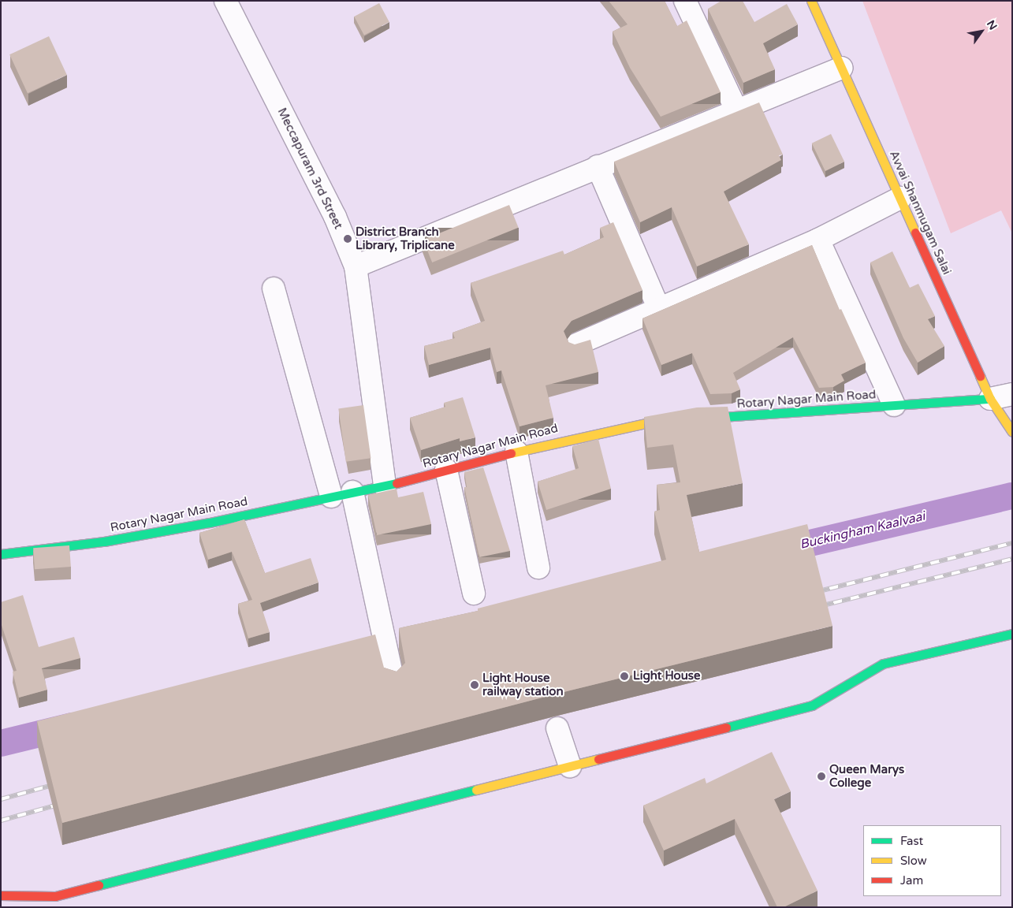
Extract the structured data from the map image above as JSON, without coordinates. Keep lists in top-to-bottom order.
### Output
{
  "streets": {
    "street": ["Meccapuram 3rd Street", "Avvai Shanmugam Salai", "Rotary Nagar Main Road"]
  },
  "crossings": [
    ["Meccapuram 3rd Street", "Rotary Nagar Main Road"],
    ["Avvai Shanmugam Salai", "Rotary Nagar Main Road"]
  ],
  "water": ["Buckingham Kaalvaai"],
  "places": [
    "District Branch Library, Triplicane",
    "Light House",
    "Light House railway station",
    "Queen Marys College"
  ],
  "legend": ["Fast", "Slow", "Jam"],
  "north": "top right"
}
